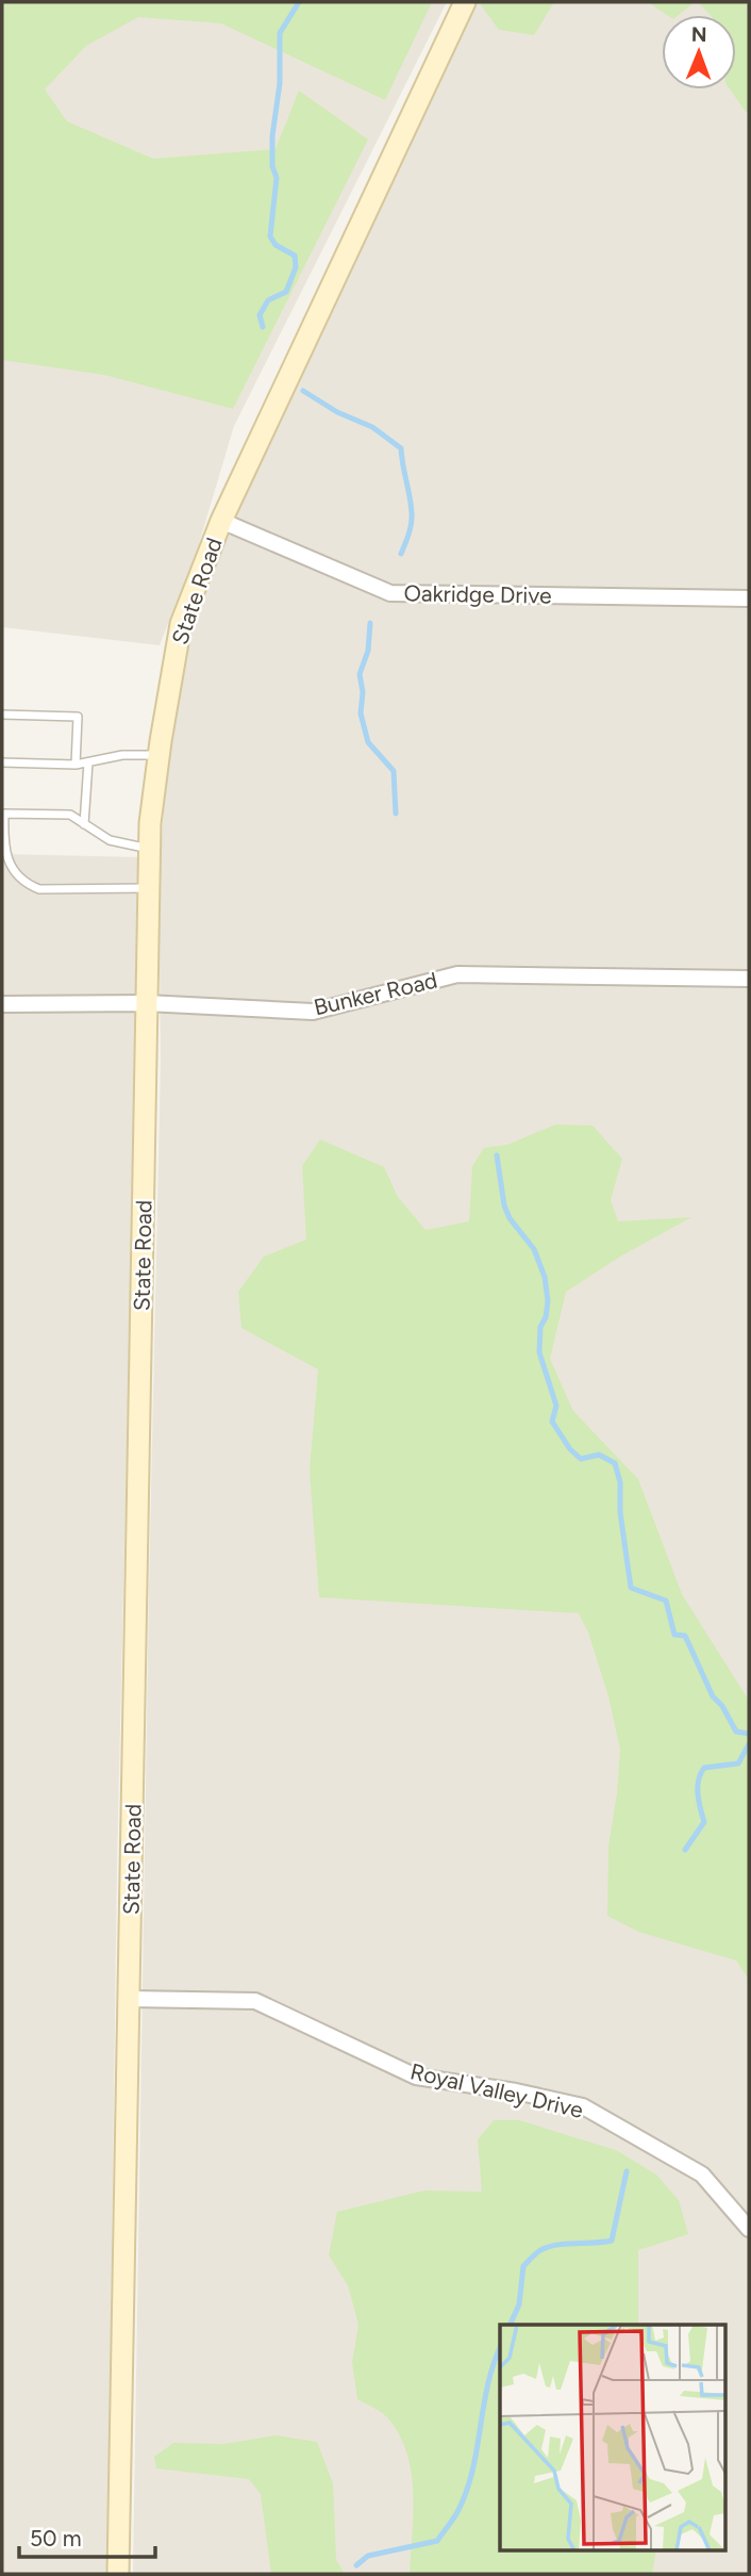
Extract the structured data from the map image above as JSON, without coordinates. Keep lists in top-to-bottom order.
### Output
{
  "streets": {
    "main road": ["State Road"],
    "street": ["Oakridge Drive", "Bunker Road", "Royal Valley Drive"]
  },
  "crossings": [
    ["State Road", "Oakridge Drive"],
    ["State Road", "Bunker Road"],
    ["State Road", "Royal Valley Drive"]
  ],
  "scale_bar": "50 m",
  "north": "top"
}
